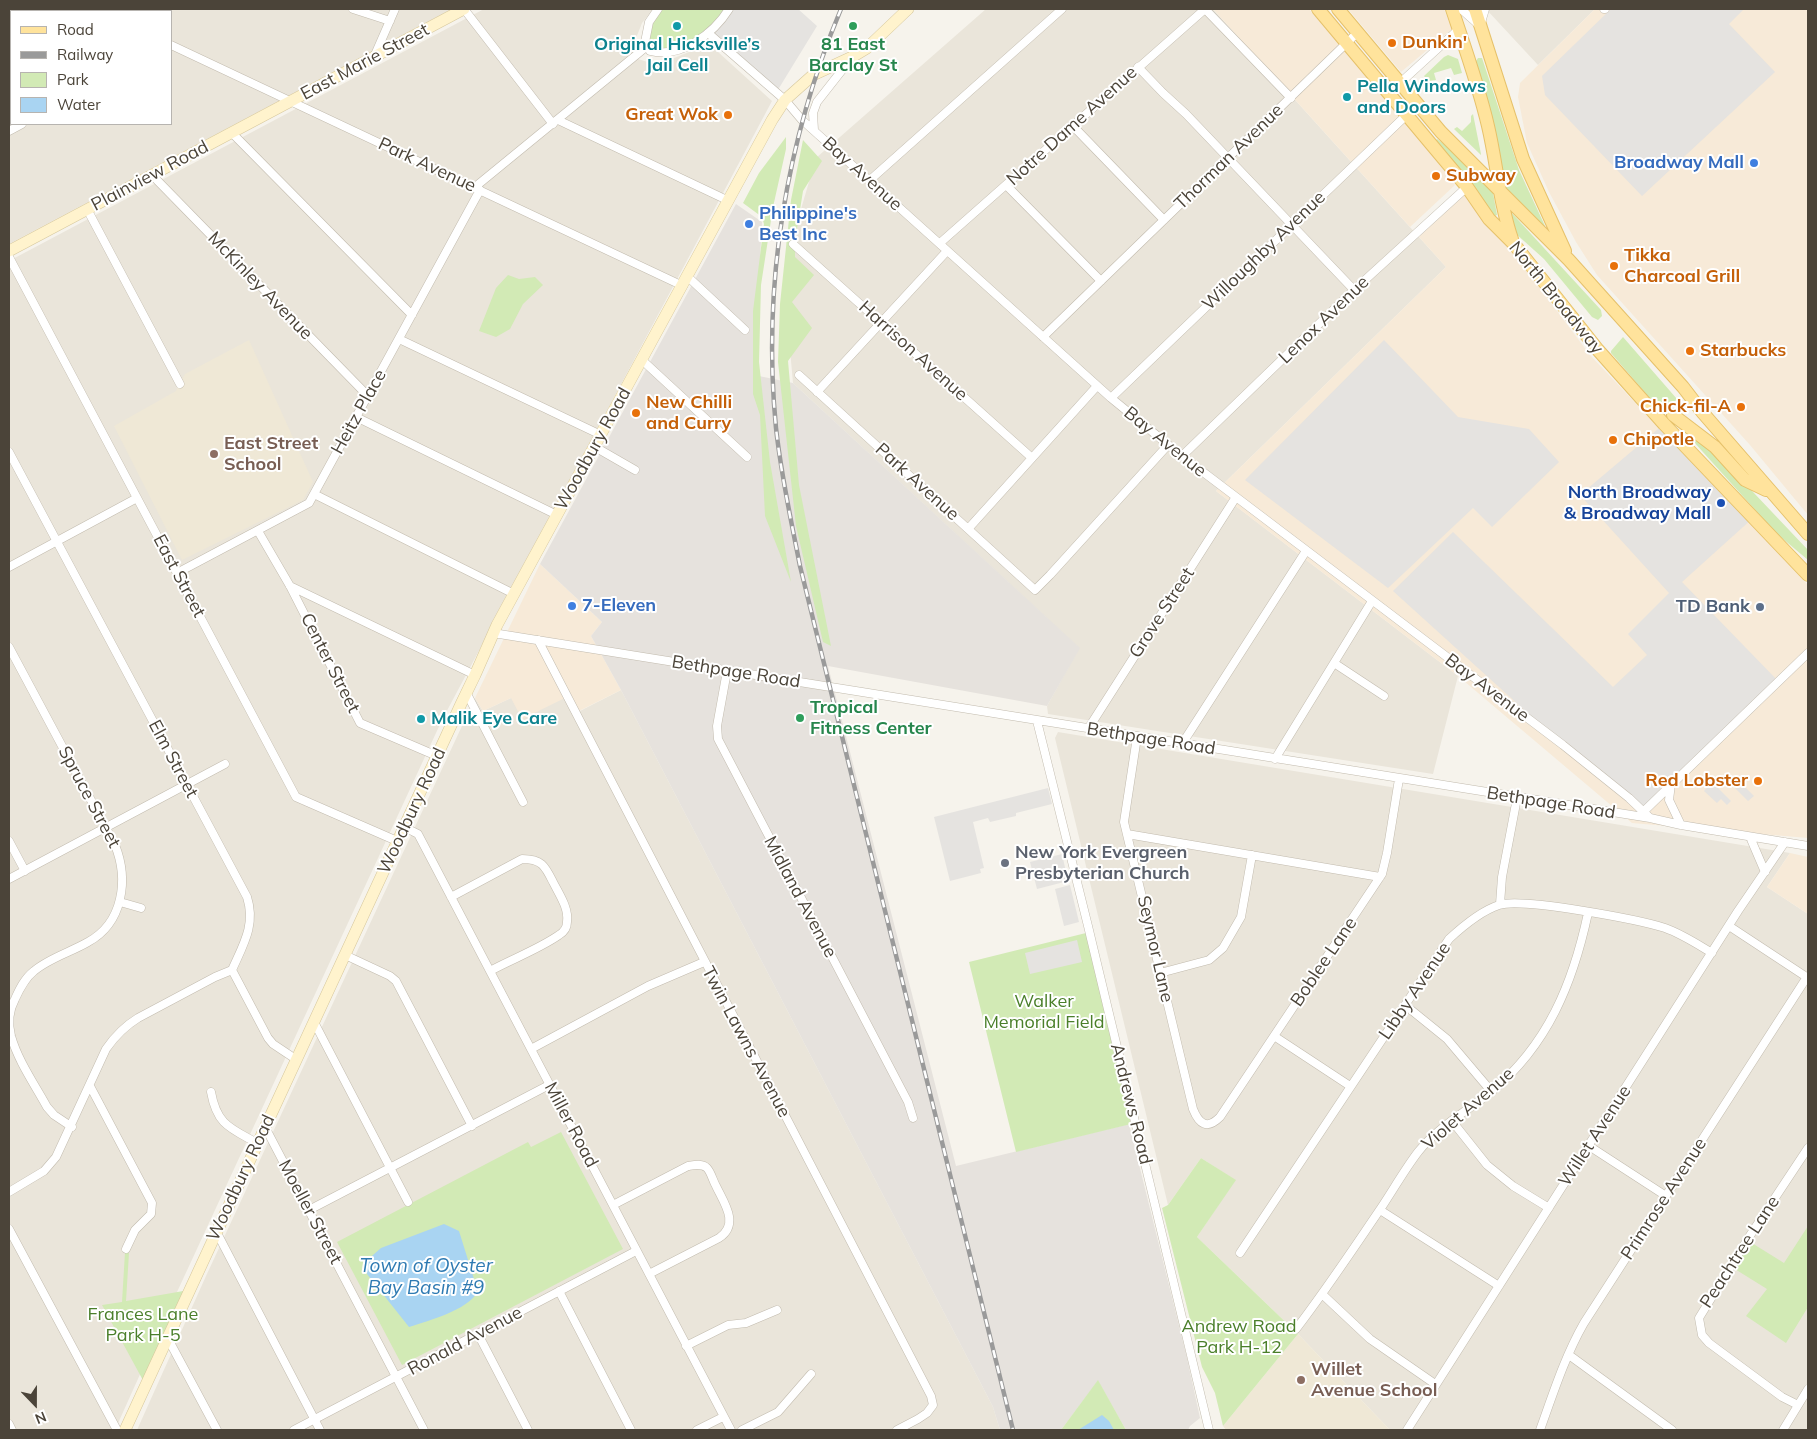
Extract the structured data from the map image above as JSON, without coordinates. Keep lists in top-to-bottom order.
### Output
{
  "streets": {
    "main road": [
      "East Marie Street",
      "Plainview Road",
      "North Broadway",
      "Woodbury Road"
    ],
    "street": [
      "Notre Dame Avenue",
      "Thorman Avenue",
      "Park Avenue",
      "Bay Avenue",
      "Willoughby Avenue",
      "McKinley Avenue",
      "Lenox Avenue",
      "Harrison Avenue",
      "Heitz Place",
      "East Street",
      "Grove Street",
      "Center Street",
      "Bethpage Road",
      "Elm Street",
      "Spruce Street",
      "Midland Avenue",
      "Seymor Lane",
      "Boblee Lane",
      "Libby Avenue",
      "Twin Lawns Avenue",
      "Andrews Road",
      "Violet Avenue",
      "Miller Road",
      "Willet Avenue",
      "Primrose Avenue",
      "Moeller Street",
      "Peachtree Lane",
      "Ronald Avenue"
    ]
  },
  "crossings": [
    ["East Marie Street", "Park Avenue"],
    ["East Marie Street", "Plainview Road"],
    ["Notre Dame Avenue", "Bay Avenue"],
    ["Thorman Avenue", "Bay Avenue"],
    ["Thorman Avenue", "North Broadway"],
    ["Park Avenue", "Bay Avenue"],
    ["Park Avenue", "Plainview Road"],
    ["Park Avenue", "Heitz Place"],
    ["Park Avenue", "Woodbury Road"],
    ["Bay Avenue", "Willoughby Avenue"],
    ["Bay Avenue", "Lenox Avenue"],
    ["Bay Avenue", "Woodbury Road"],
    ["Bay Avenue", "Grove Street"],
    ["Bay Avenue", "Bethpage Road"],
    ["Plainview Road", "McKinley Avenue"],
    ["Willoughby Avenue", "North Broadway"],
    ["McKinley Avenue", "Heitz Place"],
    ["North Broadway", "Lenox Avenue"],
    ["Heitz Place", "East Street"],
    ["Heitz Place", "Center Street"],
    ["Woodbury Road", "East Street"],
    ["Woodbury Road", "Center Street"],
    ["Woodbury Road", "Bethpage Road"],
    ["Woodbury Road", "Miller Road"],
    ["Woodbury Road", "Moeller Street"],
    ["Grove Street", "Bethpage Road"],
    ["Bethpage Road", "Midland Avenue"],
    ["Bethpage Road", "Seymor Lane"],
    ["Bethpage Road", "Boblee Lane"],
    ["Bethpage Road", "Twin Lawns Avenue"],
    ["Bethpage Road", "Andrews Road"],
    ["Seymor Lane", "Boblee Lane"],
    ["Libby Avenue", "Violet Avenue"],
    ["Libby Avenue", "Willet Avenue"],
    ["Miller Road", "Ronald Avenue"],
    ["Moeller Street", "Ronald Avenue"]
  ],
  "water": ["Town of Oyster Bay Basin #9"],
  "parks": ["Walker Memorial Field", "Frances Lane Park H-5", "Andrew Road Park H-12"],
  "places": [
    "Original Hicksville’s Jail Cell",
    "81 East Barclay St",
    "Dunkin'",
    "Pella Windows and Doors",
    "Great Wok",
    "Broadway Mall",
    "Subway",
    "Philippine's Best Inc",
    "Tikka Charcoal Grill",
    "Starbucks",
    "Chick-fil-A",
    "New Chilli and Curry",
    "Chipotle",
    "East Street School",
    "North Broadway & Broadway Mall",
    "7-Eleven",
    "TD Bank",
    "Tropical Fitness Center",
    "Malik Eye Care",
    "Red Lobster",
    "New York Evergreen Presbyterian Church",
    "Willet Avenue School"
  ],
  "legend": [
    "Road",
    "Railway",
    "Park",
    "Water"
  ],
  "north": "bottom"
}
